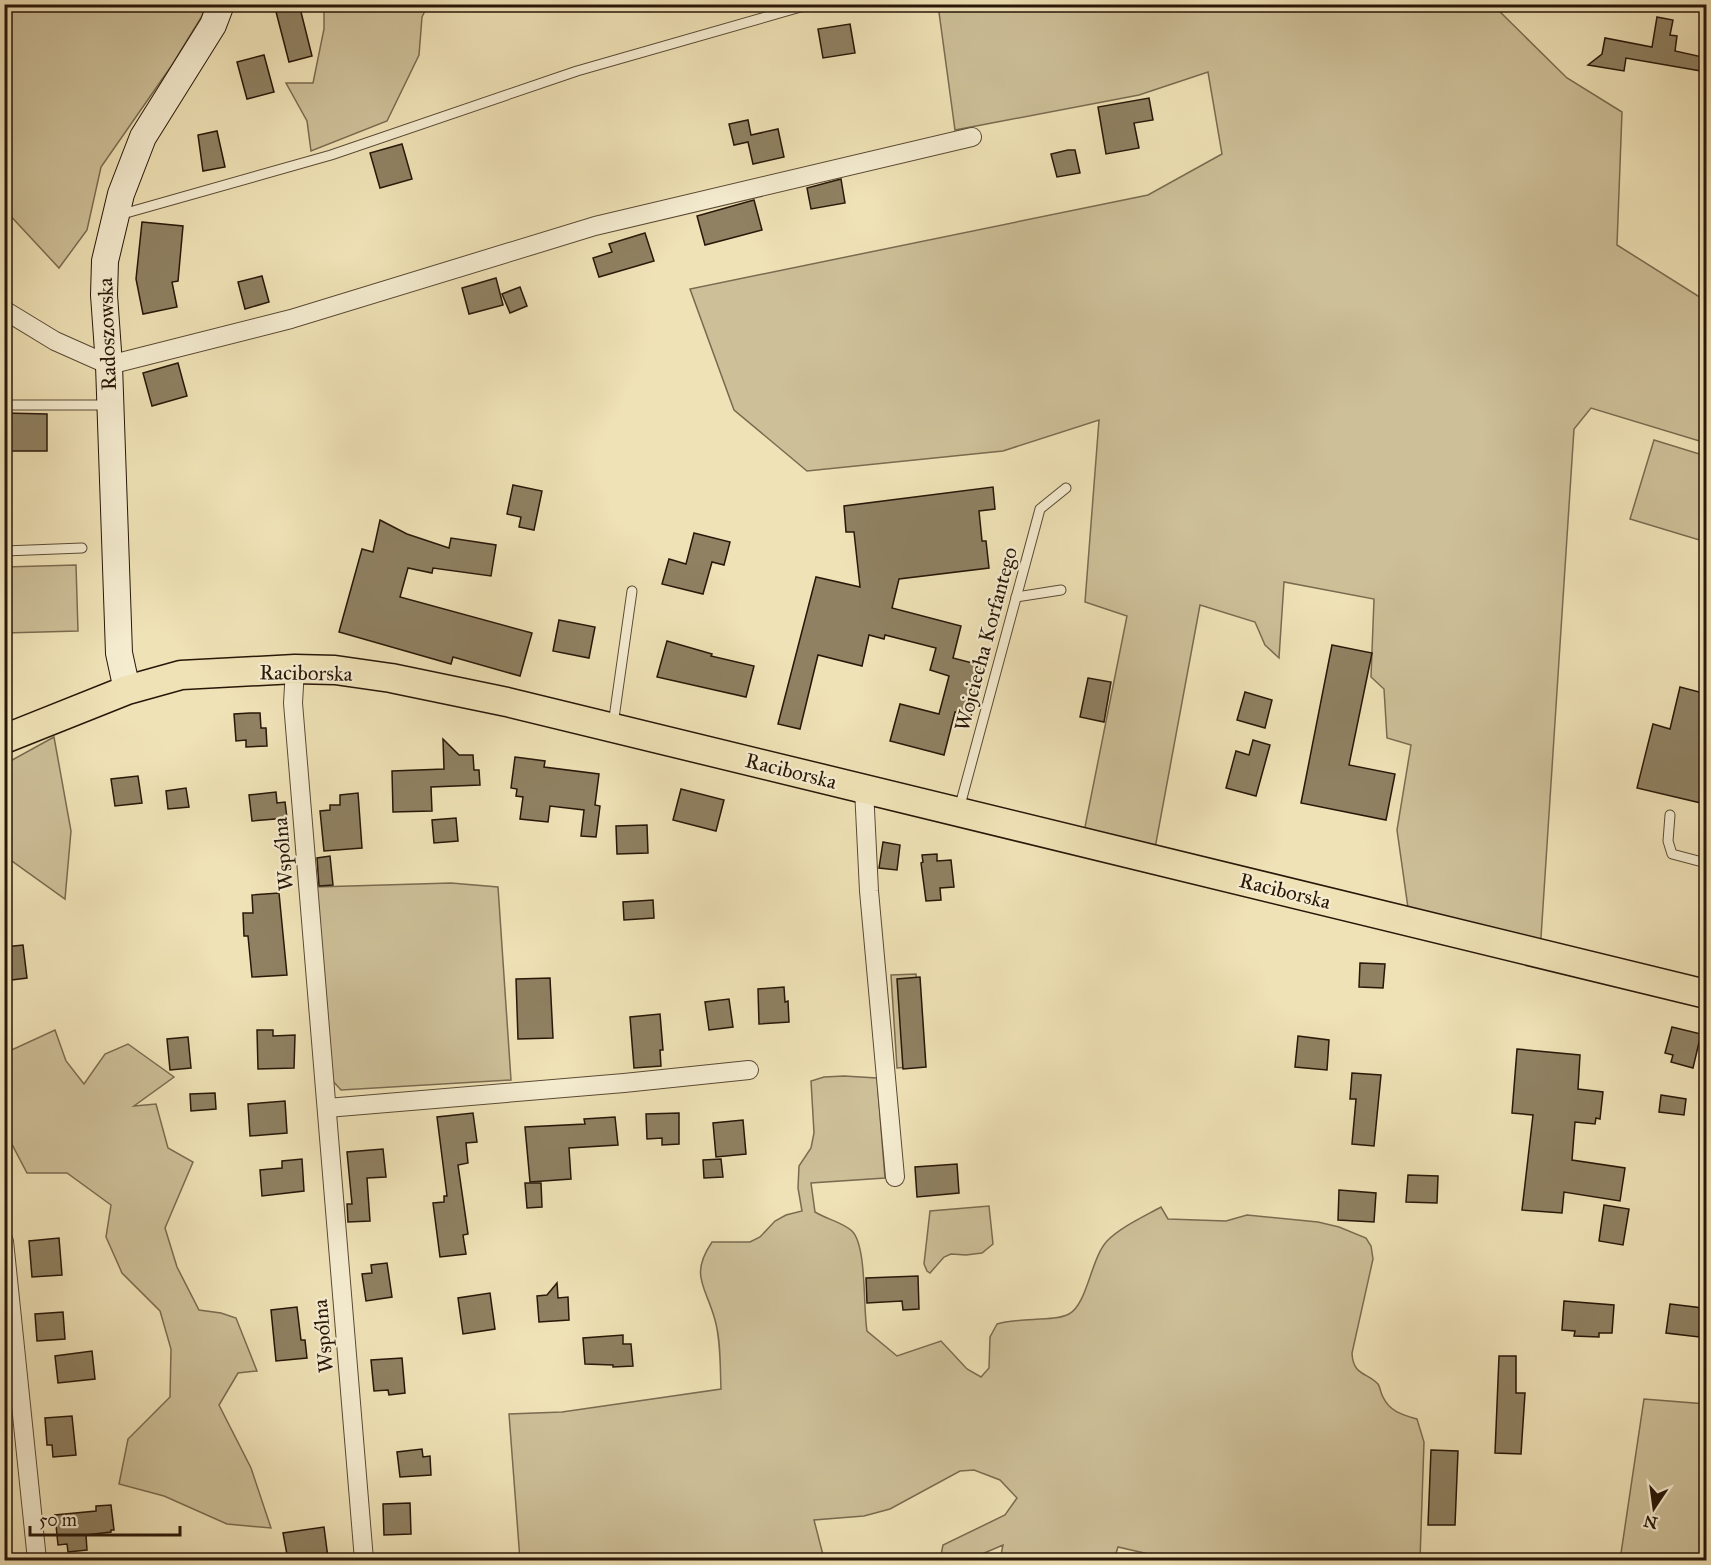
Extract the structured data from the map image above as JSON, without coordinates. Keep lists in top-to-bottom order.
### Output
{
  "streets": {
    "main road": ["Raciborska"],
    "street": ["Radoszowska", "Wspólna"],
    "lane": ["Wojciecha Korfantego"]
  },
  "crossings": [
    ["Radoszowska", "Raciborska"],
    ["Wojciecha Korfantego", "Raciborska"],
    ["Raciborska", "Wspólna"]
  ],
  "scale_bar": "50 m",
  "north": "bottom"
}
